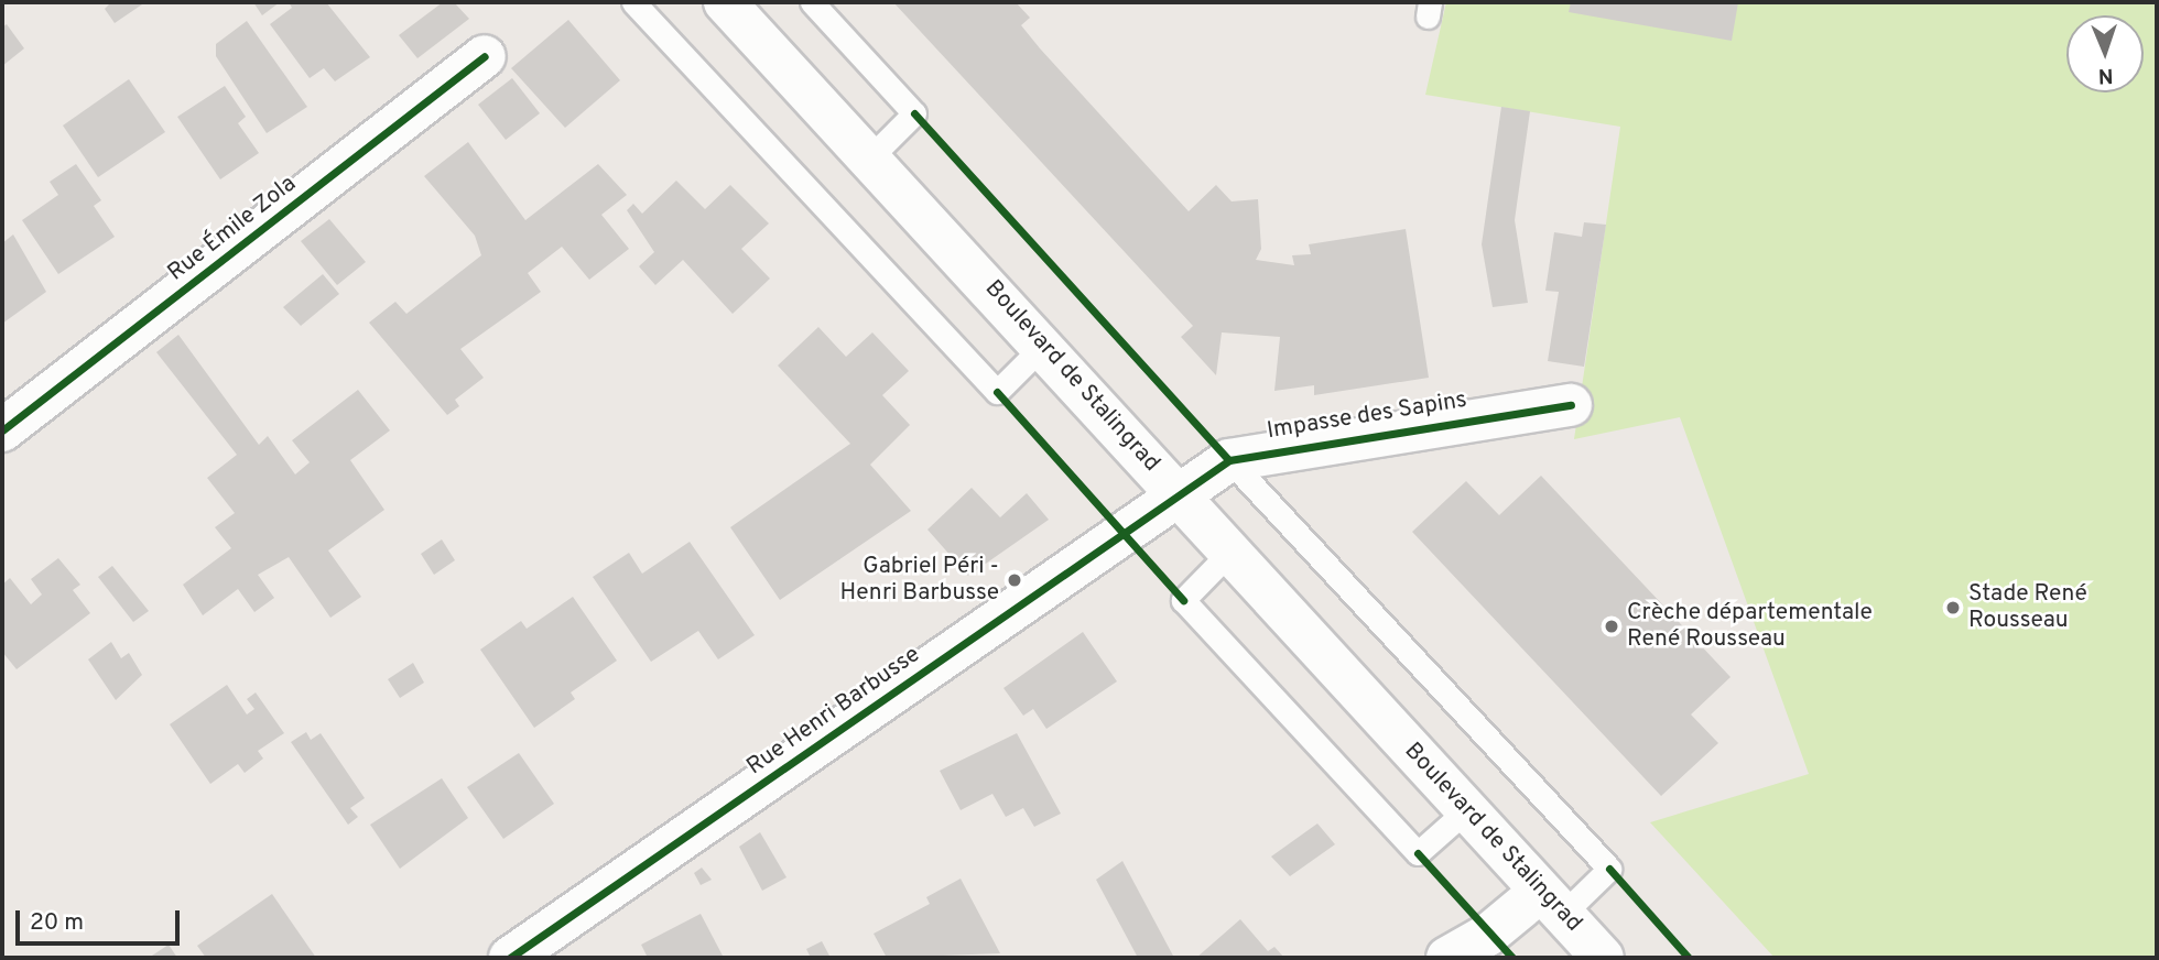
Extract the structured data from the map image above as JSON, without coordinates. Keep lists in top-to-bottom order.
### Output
{
  "streets": {
    "street": [
      "Rue Émile Zola",
      "Boulevard de Stalingrad",
      "Impasse des Sapins",
      "Rue Henri Barbusse"
    ]
  },
  "crossings": [
    ["Boulevard de Stalingrad", "Impasse des Sapins"],
    ["Boulevard de Stalingrad", "Rue Henri Barbusse"],
    ["Impasse des Sapins", "Rue Henri Barbusse"]
  ],
  "places": ["Gabriel Péri - Henri Barbusse", "Stade René Rousseau", "Crèche départementale René Rousseau"],
  "scale_bar": "20 m",
  "north": "bottom"
}
